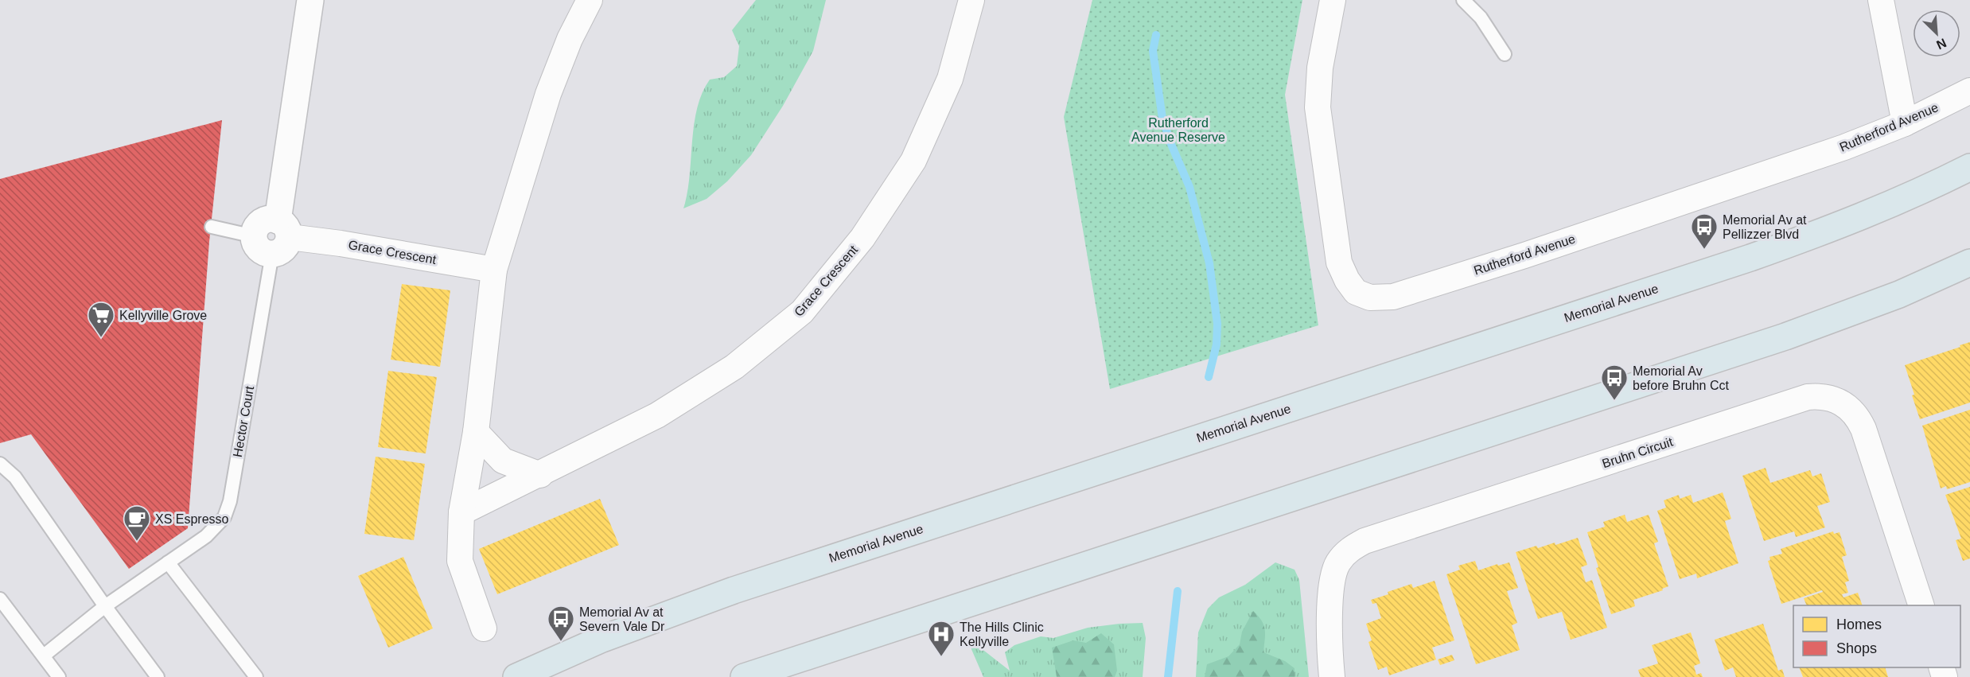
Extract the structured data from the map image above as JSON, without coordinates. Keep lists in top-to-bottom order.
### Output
{
  "streets": {
    "main road": ["Memorial Avenue"],
    "street": [
      "Rutherford Avenue",
      "Grace Crescent",
      "Hector Court",
      "Bruhn Circuit"
    ]
  },
  "crossings": [
    ["Grace Crescent", "Hector Court"]
  ],
  "parks": ["Rutherford Avenue Reserve"],
  "places": {
    "bus stop": ["Memorial Av at Pellizzer Blvd", "Memorial Av before Bruhn Cct", "Memorial Av at Severn Vale Dr"],
    "supermarket": ["Kellyville Grove"],
    "cafe": ["XS Espresso"],
    "hospital": ["The Hills Clinic Kellyville"]
  },
  "legend": ["Homes", "Shops"],
  "north": "bottom right"
}
